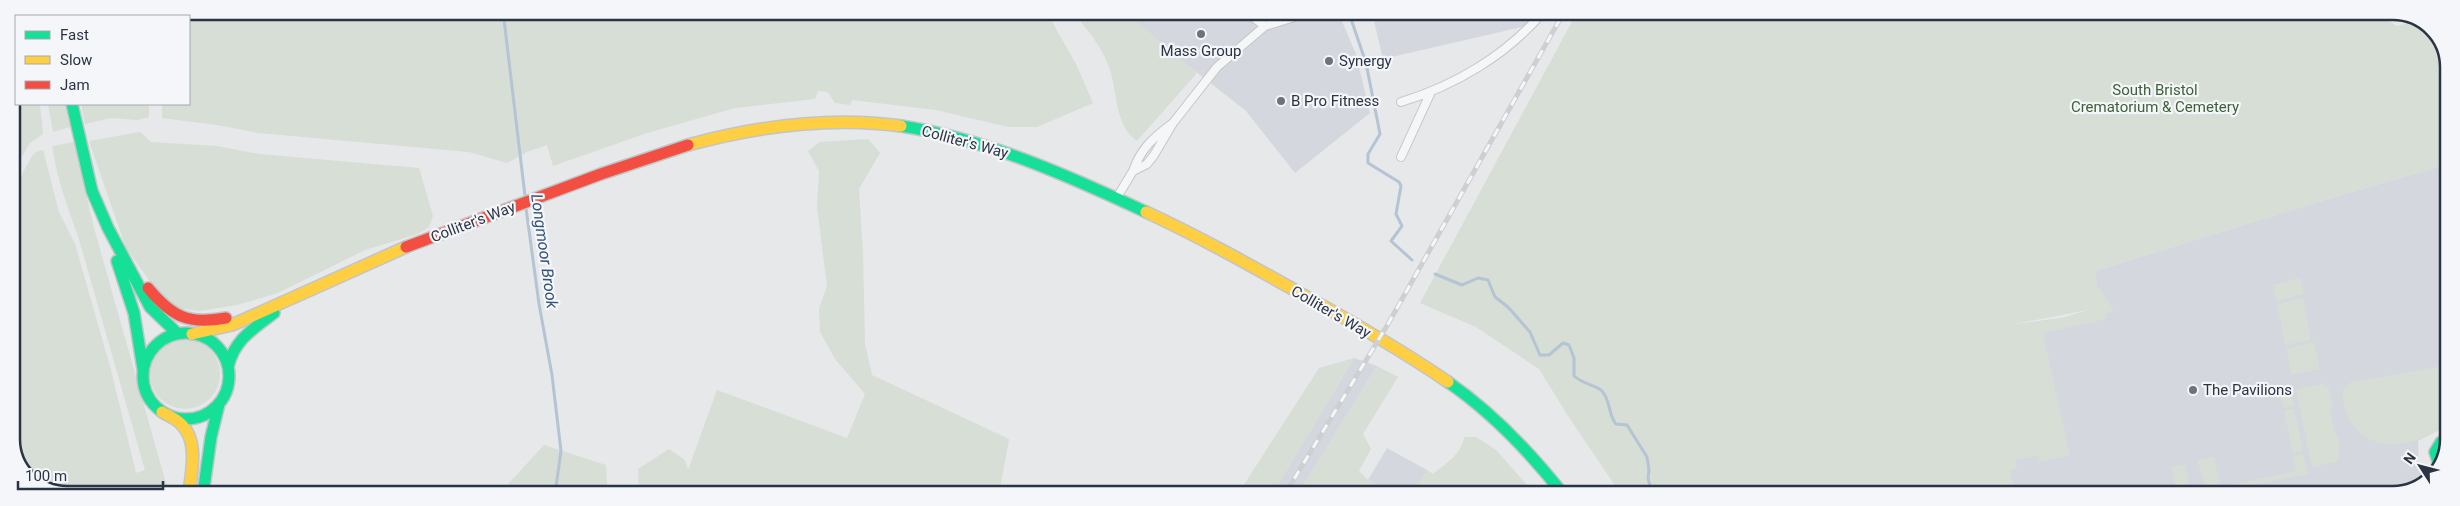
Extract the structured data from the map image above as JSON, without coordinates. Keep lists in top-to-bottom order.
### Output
{
  "streets": {
    "main road": ["Colliter's Way"]
  },
  "water": ["Longmoor Brook"],
  "parks": ["South Bristol Crematorium & Cemetery"],
  "places": [
    "Mass Group",
    "Synergy",
    "B Pro Fitness",
    "The Pavilions"
  ],
  "legend": ["Fast", "Slow", "Jam"],
  "scale_bar": "100 m",
  "north": "top left"
}
